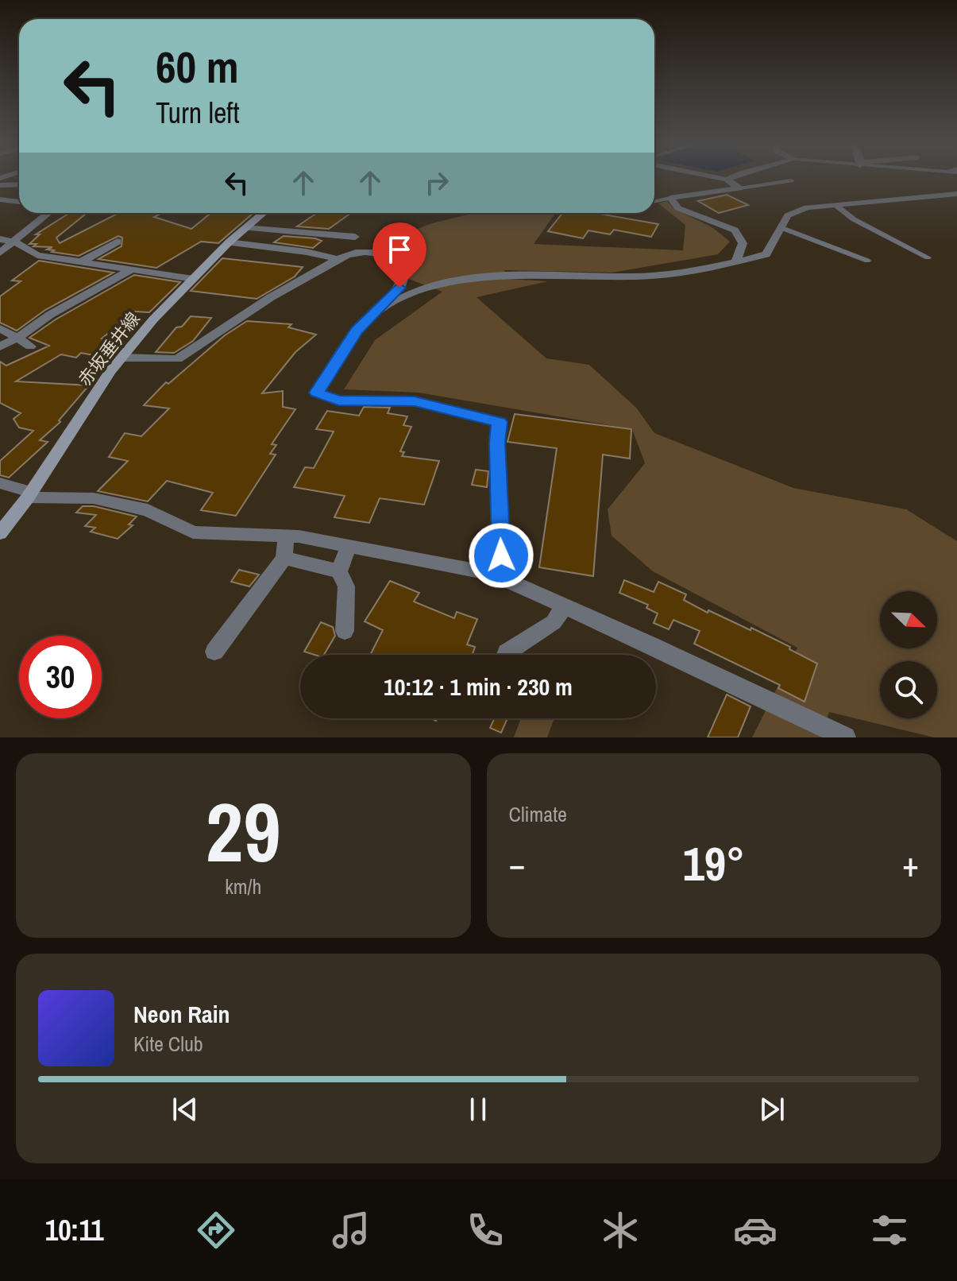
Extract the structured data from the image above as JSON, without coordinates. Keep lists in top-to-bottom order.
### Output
{
  "streets": {
    "main road": ["赤坂垂井線"]
  },
  "north": "bottom right",
  "page": {
    "turn": ["60 m", "Turn left"],
    "limit": "30",
    "trip": "10:12 · 1 min · 230 m",
    "tile": [
      ["29", "km/h"],
      "Climate"
    ],
    "heat": ["−", "19°", "+"],
    "song": ["Neon Rain", "Kite Club"],
    "tabs": "10:11"
  }
}
